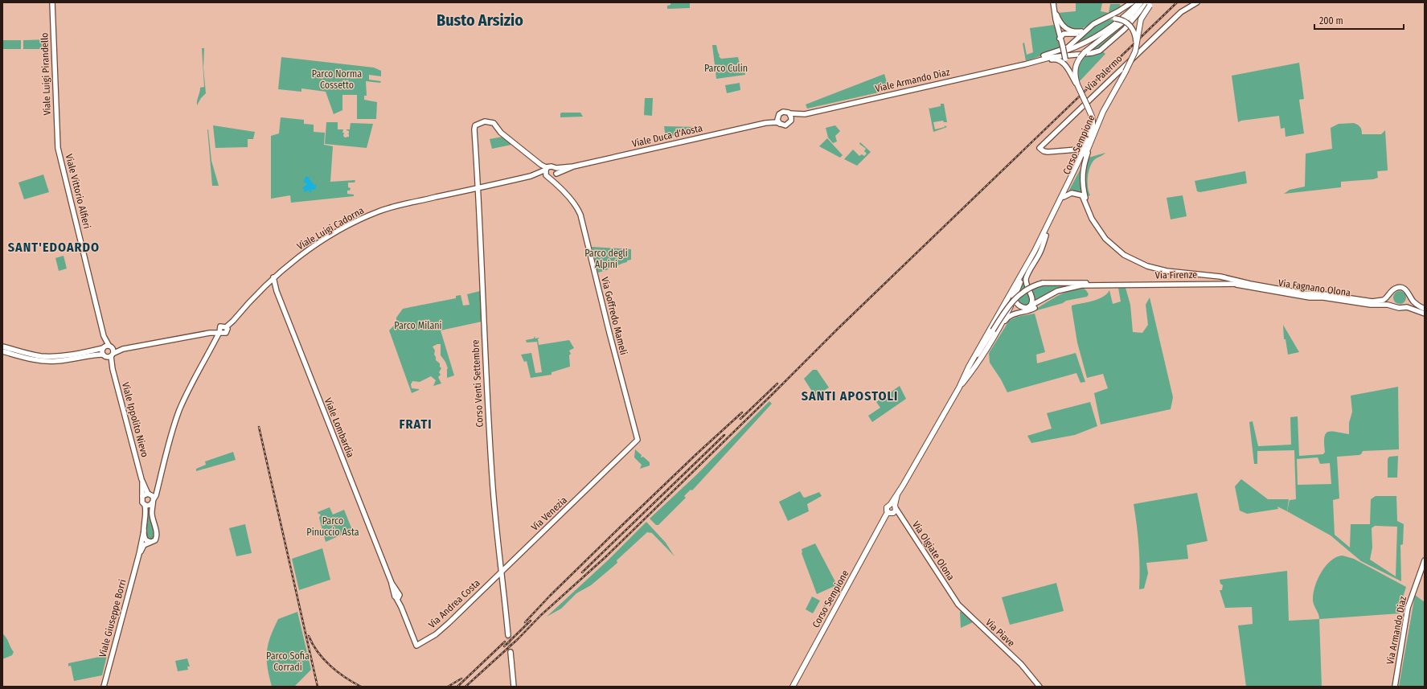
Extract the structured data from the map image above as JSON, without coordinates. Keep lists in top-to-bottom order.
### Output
{
  "streets": {
    "main road": [
      "Via Palermo",
      "Viale Luigi Pirandello",
      "Viale Armando Diaz",
      "Viale Duca d'Aosta",
      "Corso Sempione",
      "Viale Vittorio Alfieri",
      "Viale Luigi Cadorna",
      "Via Firenze",
      "Via Fagnano Olona",
      "Via Goffredo Mameli",
      "Corso Venti Settembre",
      "Viale Ippolito Nievo",
      "Viale Lombardia",
      "Via Venezia",
      "Via Olgiate Olona",
      "Via Andrea Costa",
      "Viale Giuseppe Borri",
      "Via Armando Diaz",
      "Via Piave"
    ]
  },
  "crossings": [
    ["Via Palermo", "Corso Sempione"],
    ["Viale Luigi Pirandello", "Viale Vittorio Alfieri"],
    ["Viale Armando Diaz", "Viale Duca d'Aosta"],
    ["Viale Duca d'Aosta", "Via Goffredo Mameli"],
    ["Viale Duca d'Aosta", "Corso Venti Settembre"],
    ["Corso Sempione", "Via Olgiate Olona"],
    ["Viale Vittorio Alfieri", "Viale Ippolito Nievo"],
    ["Viale Luigi Cadorna", "Corso Venti Settembre"],
    ["Viale Luigi Cadorna", "Viale Lombardia"],
    ["Via Firenze", "Via Fagnano Olona"],
    ["Via Goffredo Mameli", "Corso Venti Settembre"],
    ["Via Goffredo Mameli", "Via Venezia"],
    ["Corso Venti Settembre", "Via Venezia"],
    ["Corso Venti Settembre", "Via Andrea Costa"],
    ["Viale Ippolito Nievo", "Viale Giuseppe Borri"],
    ["Viale Lombardia", "Via Andrea Costa"],
    ["Via Venezia", "Via Andrea Costa"],
    ["Via Olgiate Olona", "Via Piave"]
  ],
  "districts": [
    "Busto Arsizio",
    "SANT'EDOARDO",
    "SANTI APOSTOLI",
    "FRATI"
  ],
  "parks": [
    "Parco Culin",
    "Parco Norma Cossetto",
    "Parco degli Alpini",
    "Parco Milani",
    "Parco Pinuccio Asta",
    "Parco Sofia Corradi"
  ],
  "scale_bar": "200 m"
}
